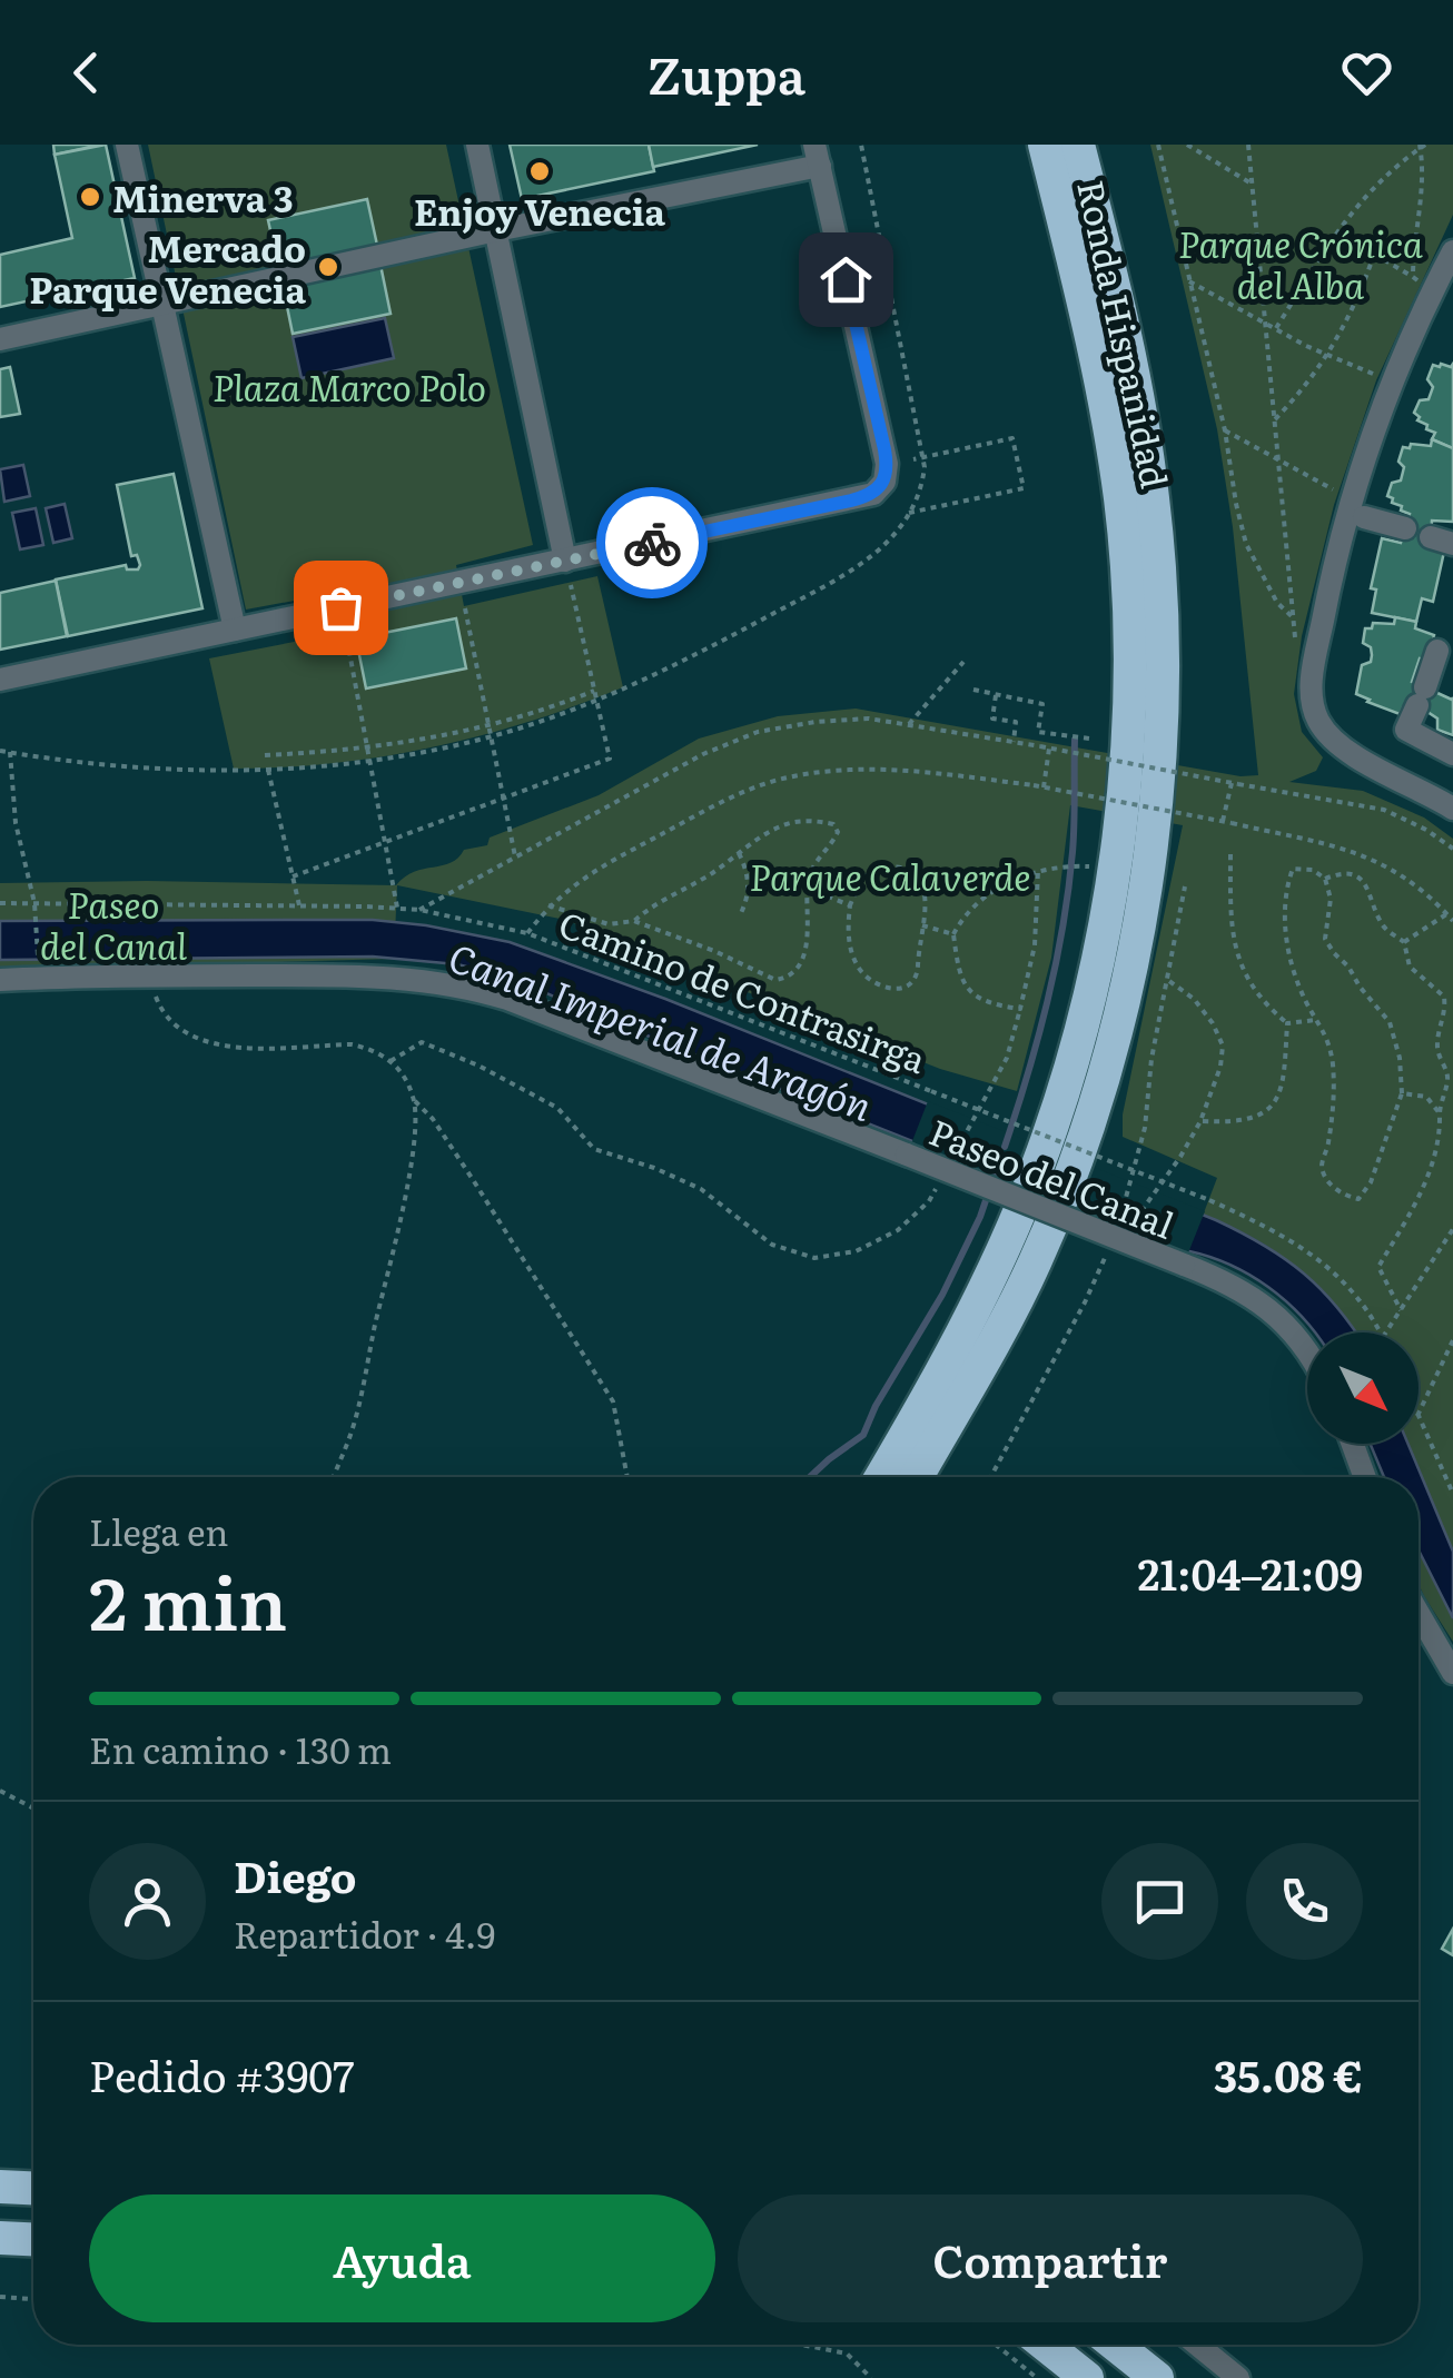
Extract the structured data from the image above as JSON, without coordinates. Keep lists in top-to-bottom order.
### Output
{
  "streets": {
    "highway": ["Ronda Hispanidad"],
    "street": ["Paseo del Canal"],
    "path": ["Camino de Contrasirga"]
  },
  "water": ["Canal Imperial de Aragón"],
  "parks": [
    "Parque Crónica del Alba",
    "Plaza Marco Polo",
    "Parque Calaverde",
    "Paseo del Canal"
  ],
  "places": ["Enjoy Venecia", "Minerva 3", "Mercado Parque Venecia"],
  "north": "bottom right",
  "page": {
    "header": "Zuppa",
    "heading": ["2 min", "Llega en", "21:04–21:09"],
    "panel": [
      "Diego",
      "Repartidor · 4.9",
      "Pedido #3907",
      "35.08 €"
    ],
    "bar": "En camino · 130 m",
    "buttons": ["Ayuda", "Compartir"]
  }
}
